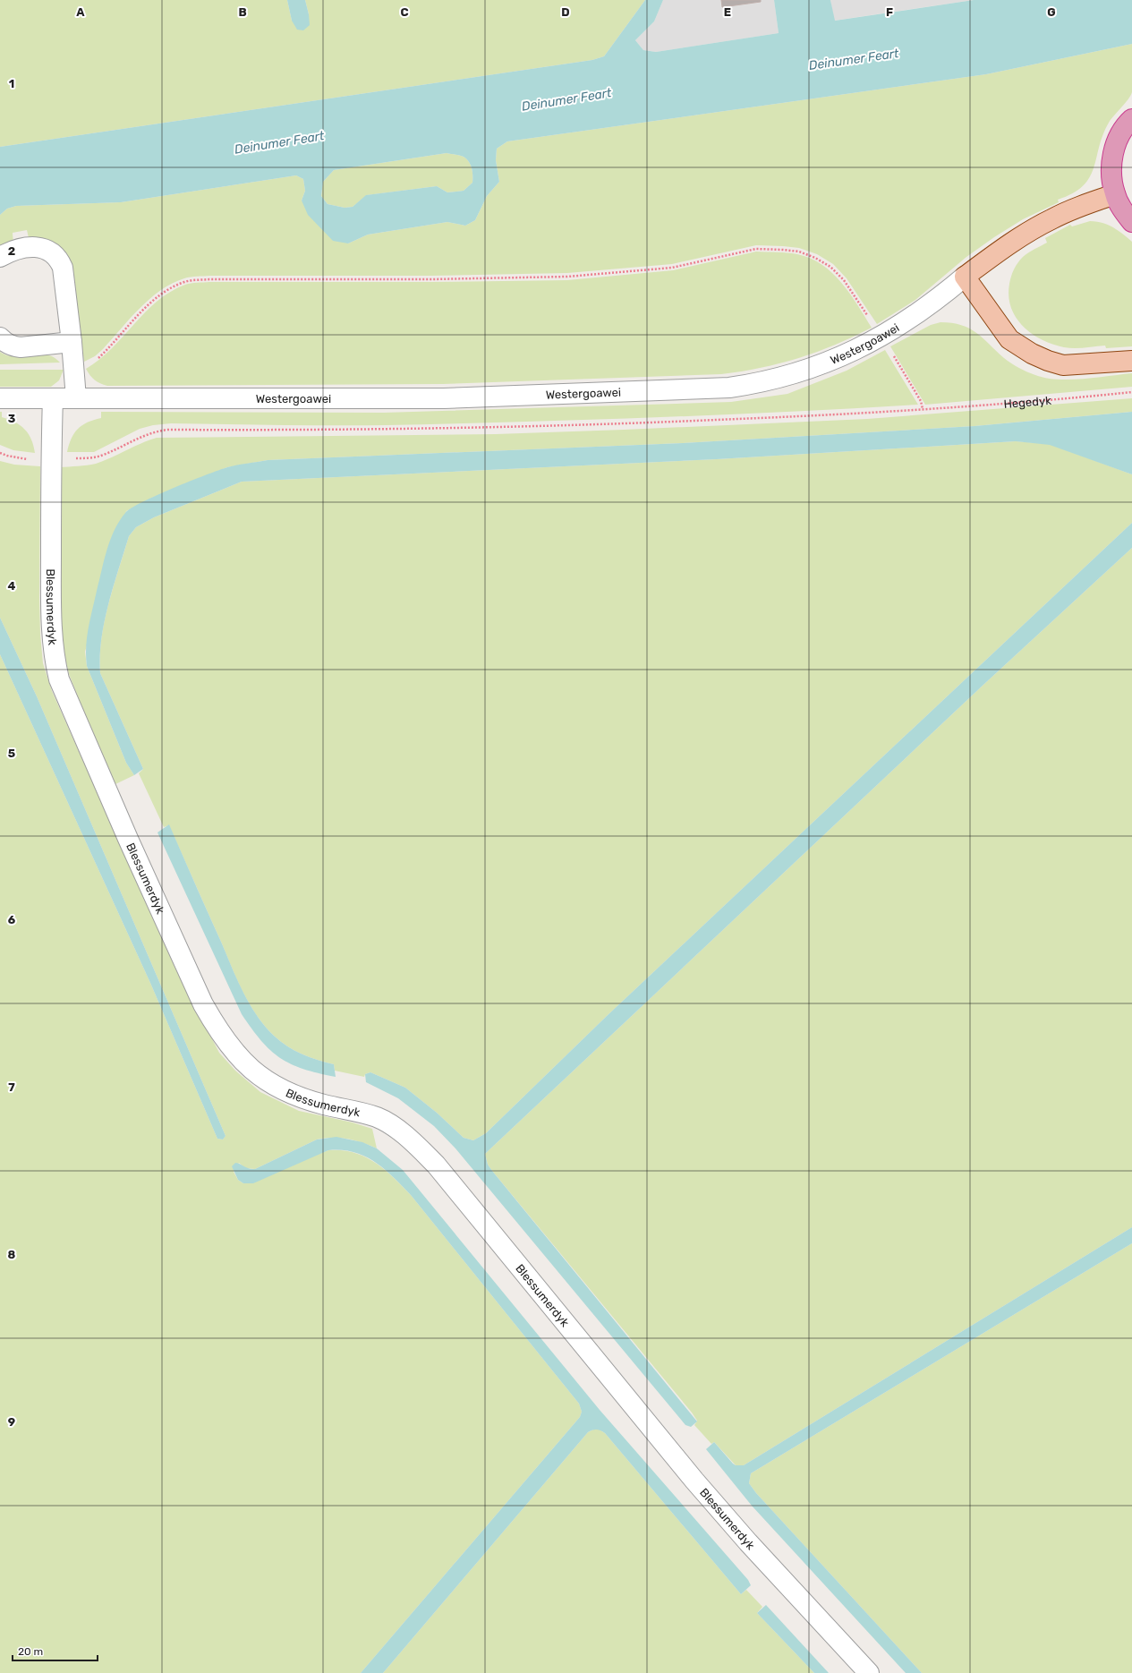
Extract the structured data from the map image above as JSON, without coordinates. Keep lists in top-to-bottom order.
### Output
{
  "streets": {
    "main road": ["Westergoawei"],
    "street": ["Blessumerdyk"],
    "path": ["Hegedyk"]
  },
  "crossings": [
    ["Westergoawei", "Blessumerdyk"]
  ],
  "water": ["Deinumer Feart"],
  "scale_bar": "20 m",
  "grid": {
    "columns": [
      "A",
      "B",
      "C",
      "D",
      "E",
      "F",
      "G"
    ],
    "rows": [
      "1",
      "2",
      "3",
      "4",
      "5",
      "6",
      "7",
      "8",
      "9"
    ]
  }
}
